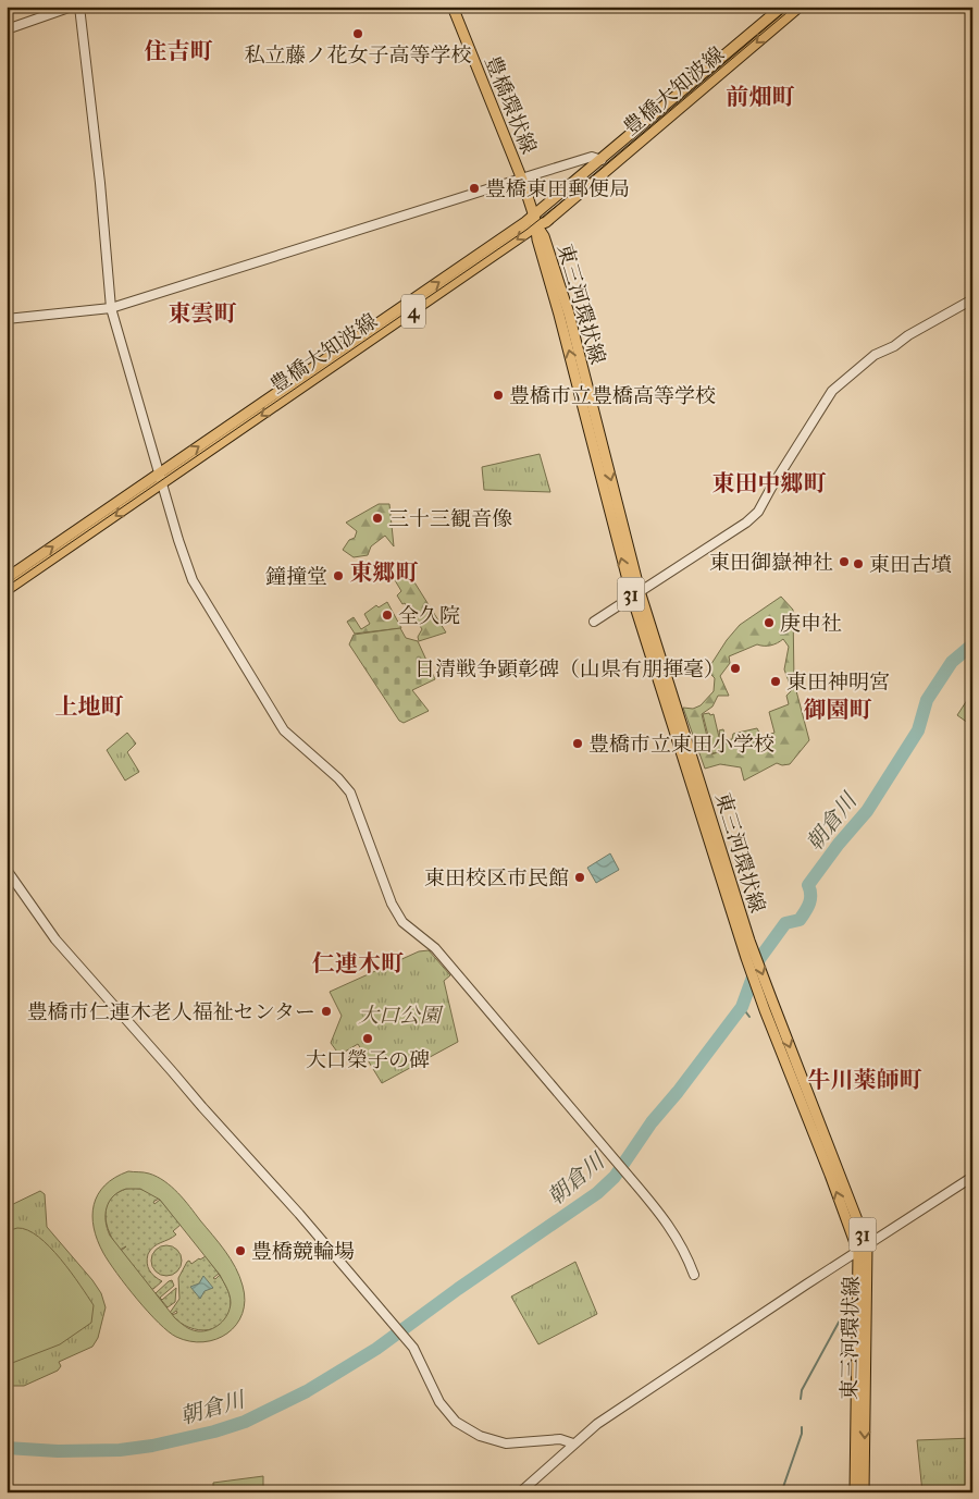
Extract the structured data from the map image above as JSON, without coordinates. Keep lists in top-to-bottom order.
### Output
{
  "streets": {
    "main road": [
      "豊橋大知波線",
      "豊橋環状線",
      "東三河環状線",
      "4",
      "31"
    ]
  },
  "crossings": [
    ["豊橋大知波線", "豊橋環状線"],
    ["豊橋大知波線", "東三河環状線"],
    ["豊橋環状線", "東三河環状線"]
  ],
  "districts": [
    "住吉町",
    "前畑町",
    "東雲町",
    "東田中郷町",
    "東郷町",
    "上地町",
    "御園町",
    "仁連木町",
    "牛川薬師町"
  ],
  "water": ["朝倉川"],
  "parks": ["大口公園"],
  "places": [
    "私立藤ノ花女子高等学校",
    "豊橋東田郵便局",
    "豊橋市立豊橋高等学校",
    "三十三観音像",
    "東田御嶽神社",
    "東田古墳",
    "鐘撞堂",
    "全久院",
    "庚申社",
    "日清戦争顕彰碑（山県有朋揮毫）",
    "東田神明宮",
    "豊橋市立東田小学校",
    "東田校区市民館",
    "豊橋市仁連木老人福祉センター",
    "大口榮子の碑",
    "豊橋競輪場"
  ]
}
